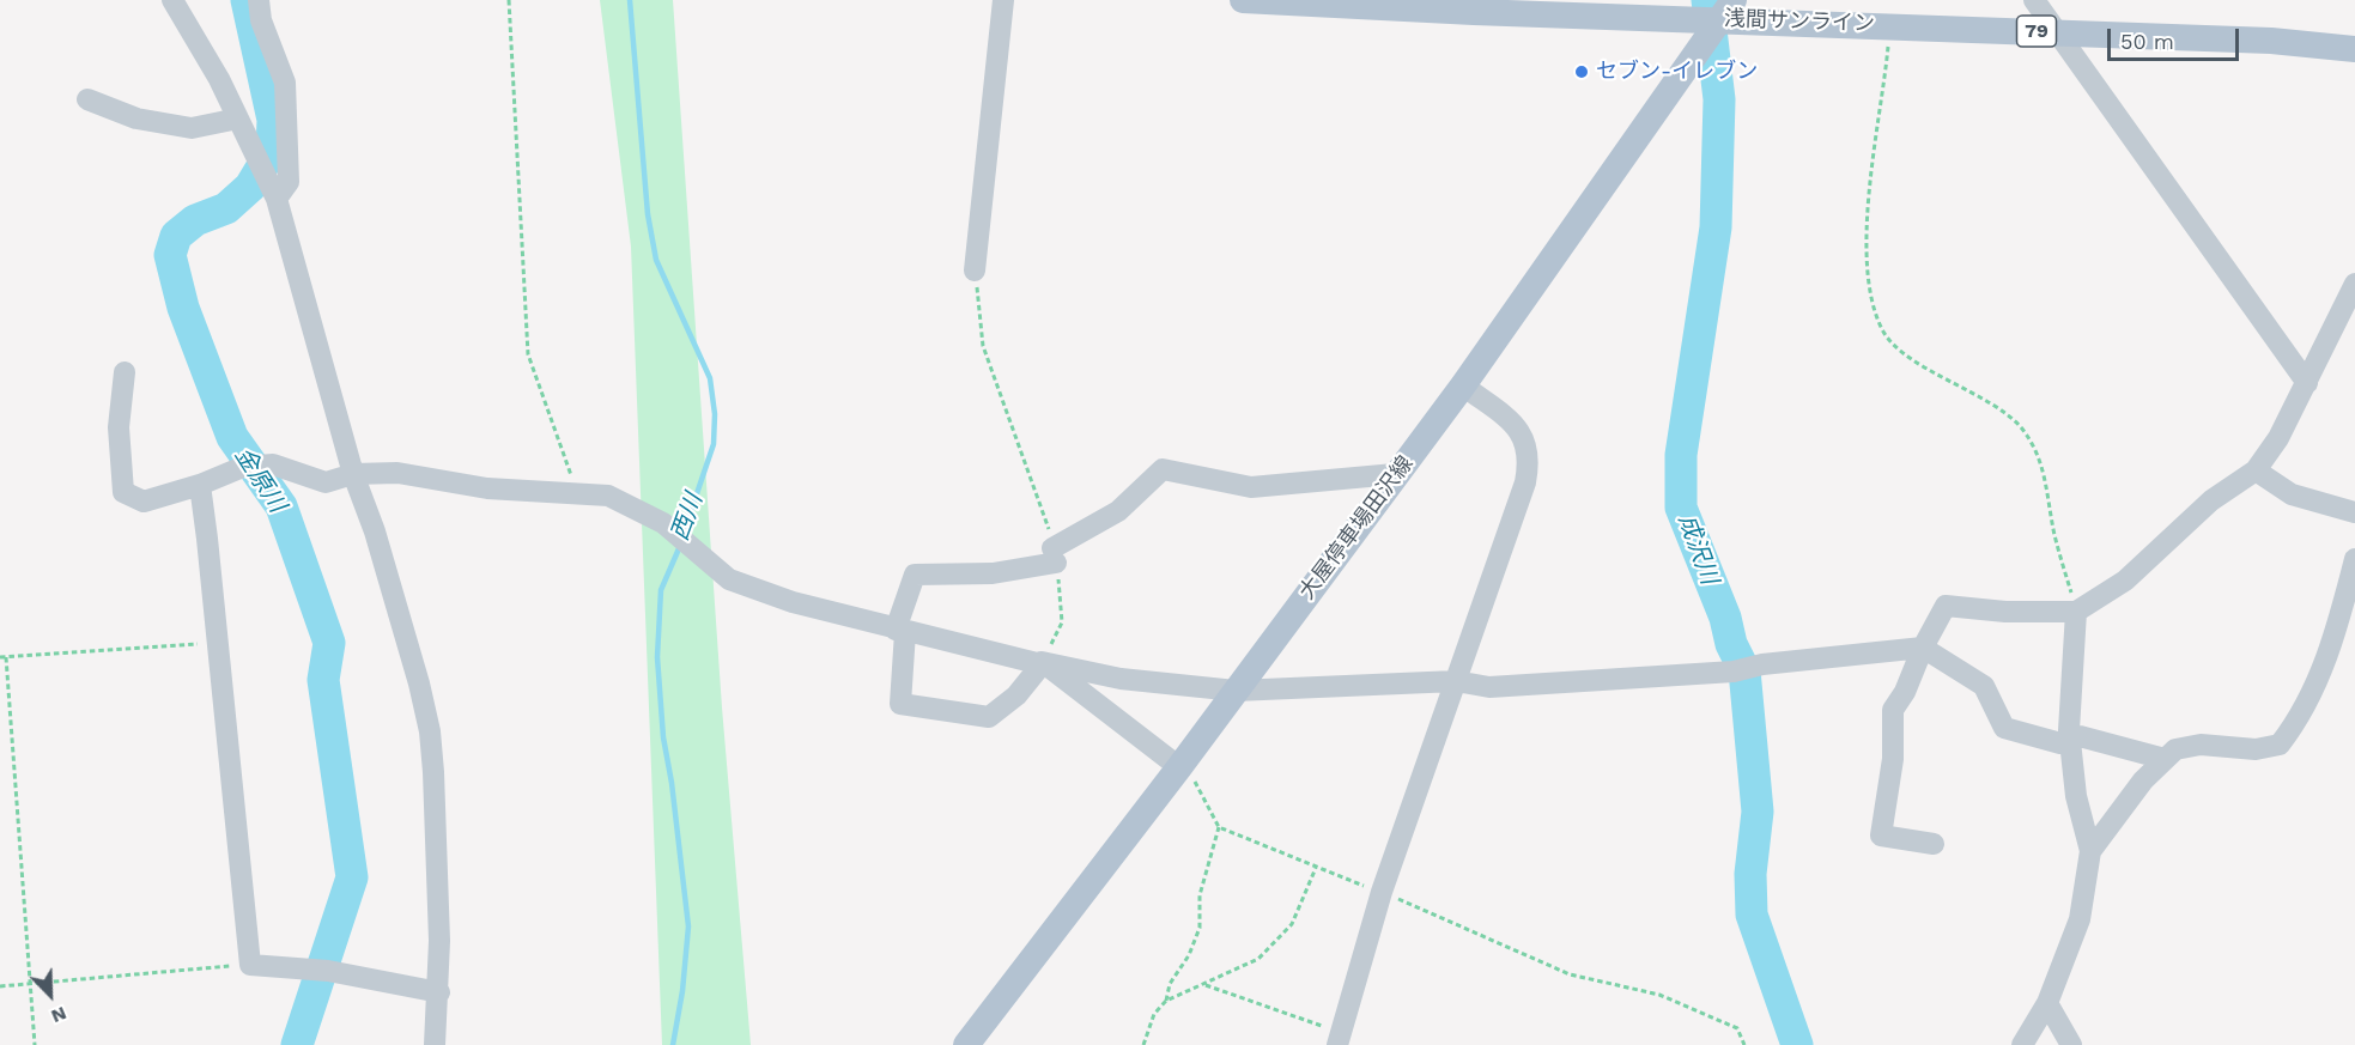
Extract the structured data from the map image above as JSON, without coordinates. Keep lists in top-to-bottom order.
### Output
{
  "streets": {
    "main road": ["浅間サンライン", "79", "大屋停車場田沢線"]
  },
  "crossings": [
    ["浅間サンライン", "大屋停車場田沢線"]
  ],
  "water": ["金原川", "西川", "成沢川"],
  "places": ["セブン-イレブン"],
  "scale_bar": "50 m",
  "north": "bottom right"
}
